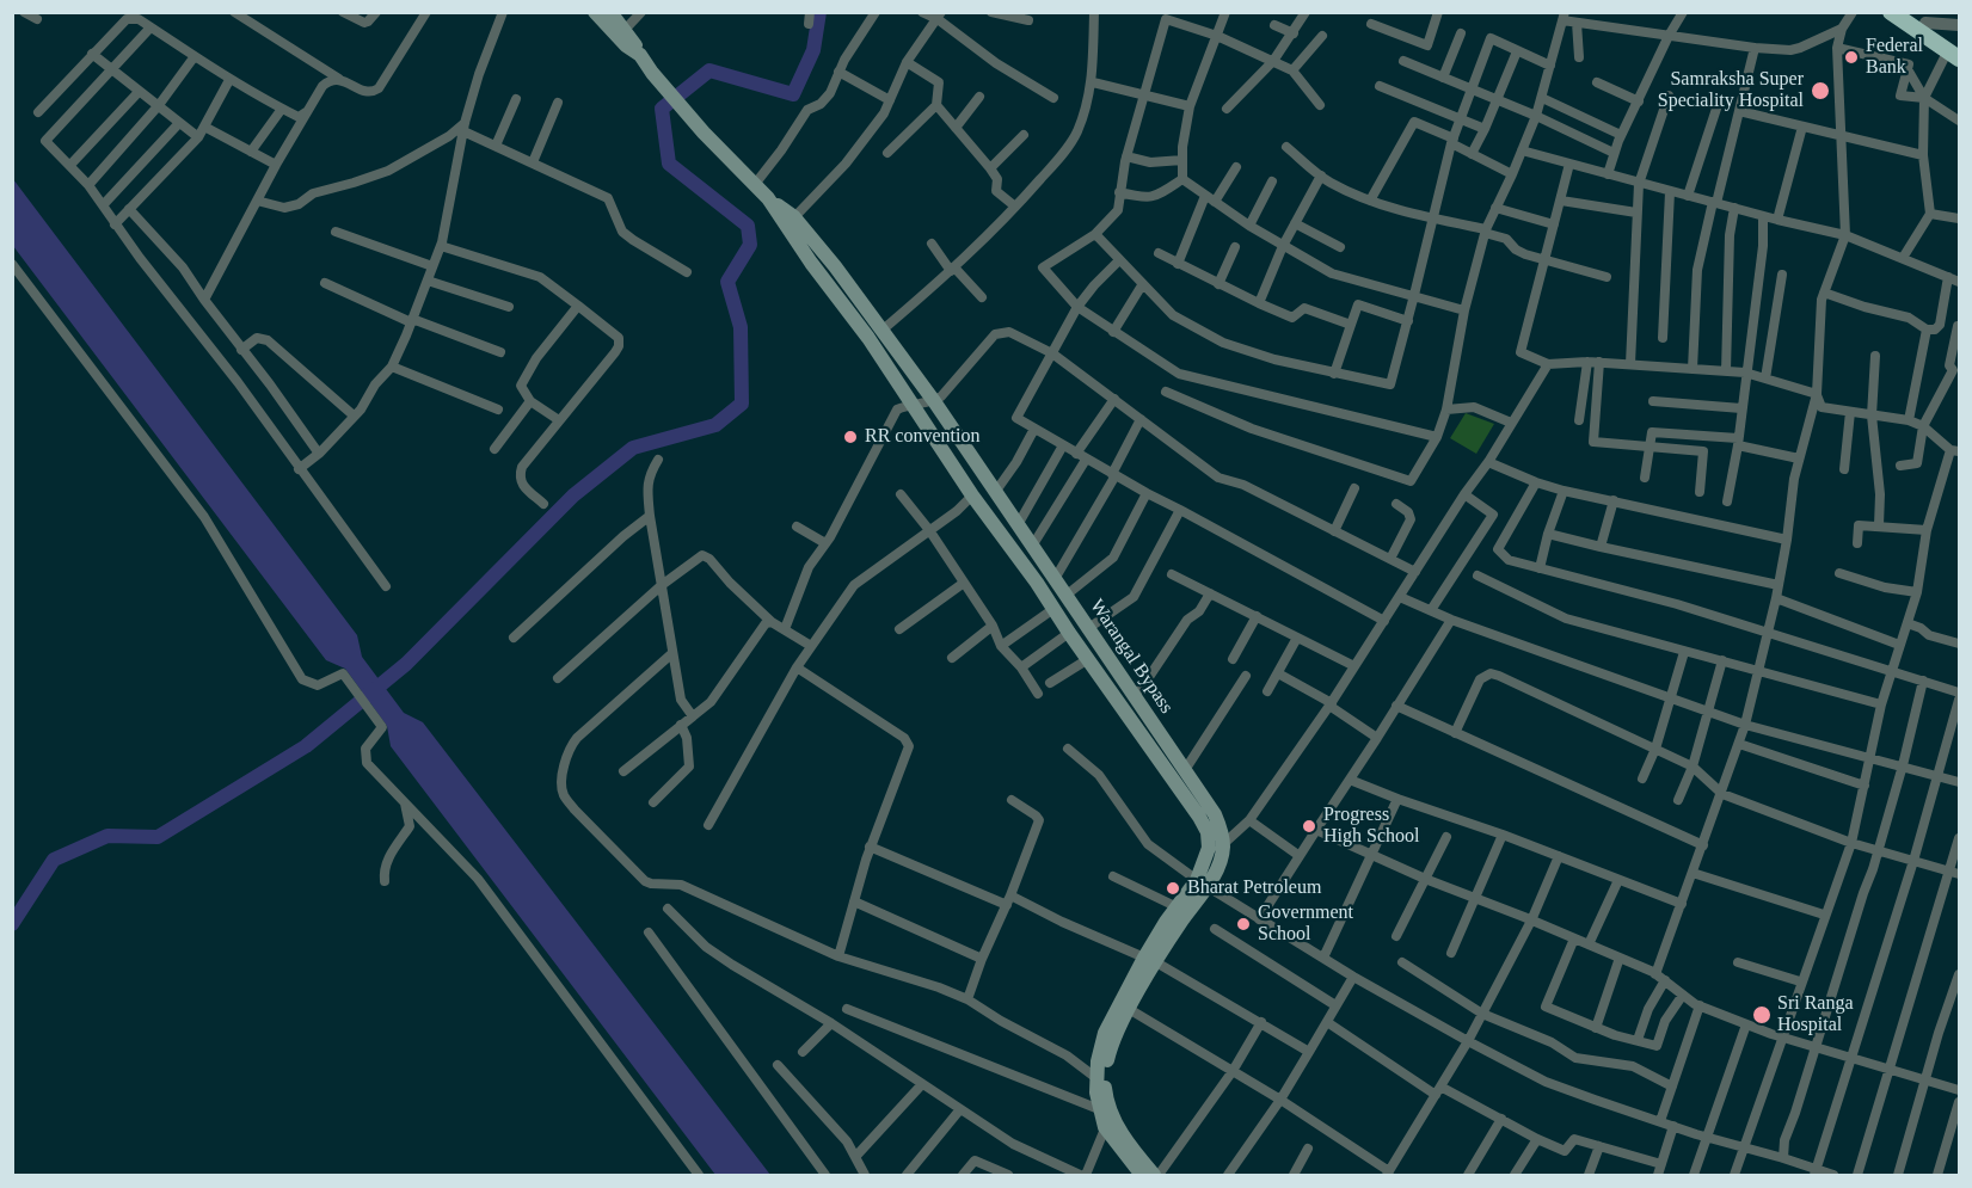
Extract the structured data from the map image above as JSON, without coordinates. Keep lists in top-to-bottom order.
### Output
{
  "streets": {
    "main road": ["Warangal Bypass"]
  },
  "places": [
    "Federal Bank",
    "Samraksha Super Speciality Hospital",
    "RR convention",
    "Progress High School",
    "Bharat Petroleum",
    "Government School",
    "Sri Ranga Hospital"
  ]
}
